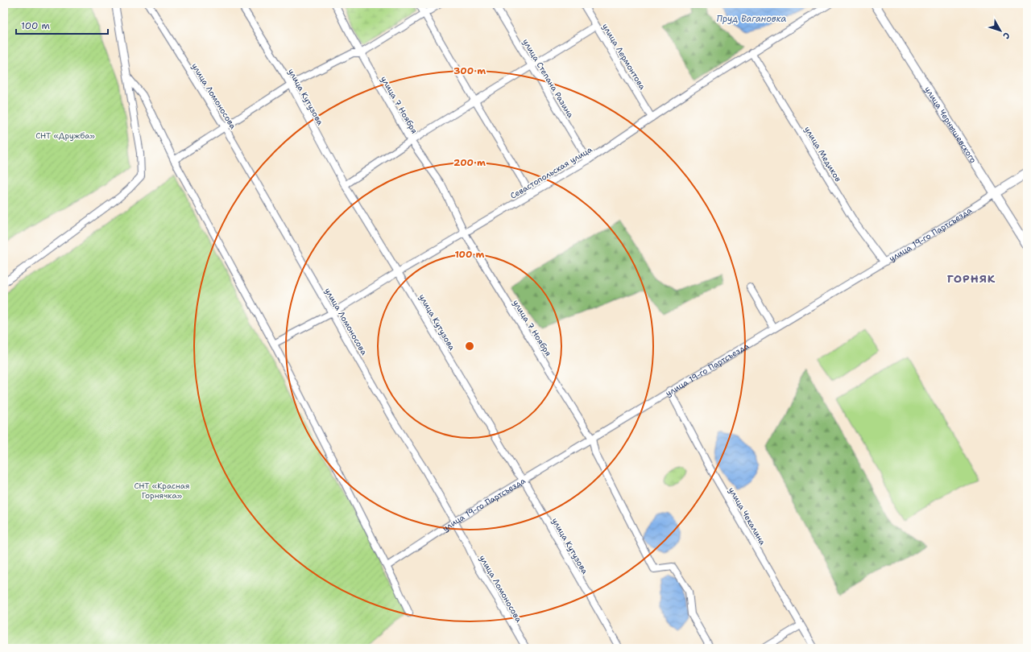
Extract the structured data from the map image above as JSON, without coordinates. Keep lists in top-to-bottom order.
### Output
{
  "streets": {
    "street": [
      "улица Лермонтова",
      "улица Степана Разина",
      "улица Ломоносова",
      "улица Кутузова",
      "улица 7 Ноября",
      "улица Чернышевского",
      "улица Медиков",
      "Севастопольская улица",
      "улица 19-го Партсъезда",
      "улица Чекалина"
    ]
  },
  "crossings": [
    ["улица Лермонтова", "Севастопольская улица"],
    ["улица Степана Разина", "Севастопольская улица"],
    ["улица Ломоносова", "Севастопольская улица"],
    ["улица Ломоносова", "улица 19-го Партсъезда"],
    ["улица Кутузова", "Севастопольская улица"],
    ["улица Кутузова", "улица 19-го Партсъезда"],
    ["улица 7 Ноября", "Севастопольская улица"],
    ["улица 7 Ноября", "улица 19-го Партсъезда"],
    ["улица Чернышевского", "улица 19-го Партсъезда"],
    ["улица Медиков", "Севастопольская улица"],
    ["улица Медиков", "улица 19-го Партсъезда"],
    ["улица 19-го Партсъезда", "улица Чекалина"]
  ],
  "districts": ["ГОРНЯК"],
  "water": ["Пруд Вагановка"],
  "parks": ["СНТ «Дружба»", "СНТ «Красная Горнячка»"],
  "scale_bar": "100 m",
  "north": "bottom right",
  "rings": ["300 m", "200 m", "100 m"]
}
